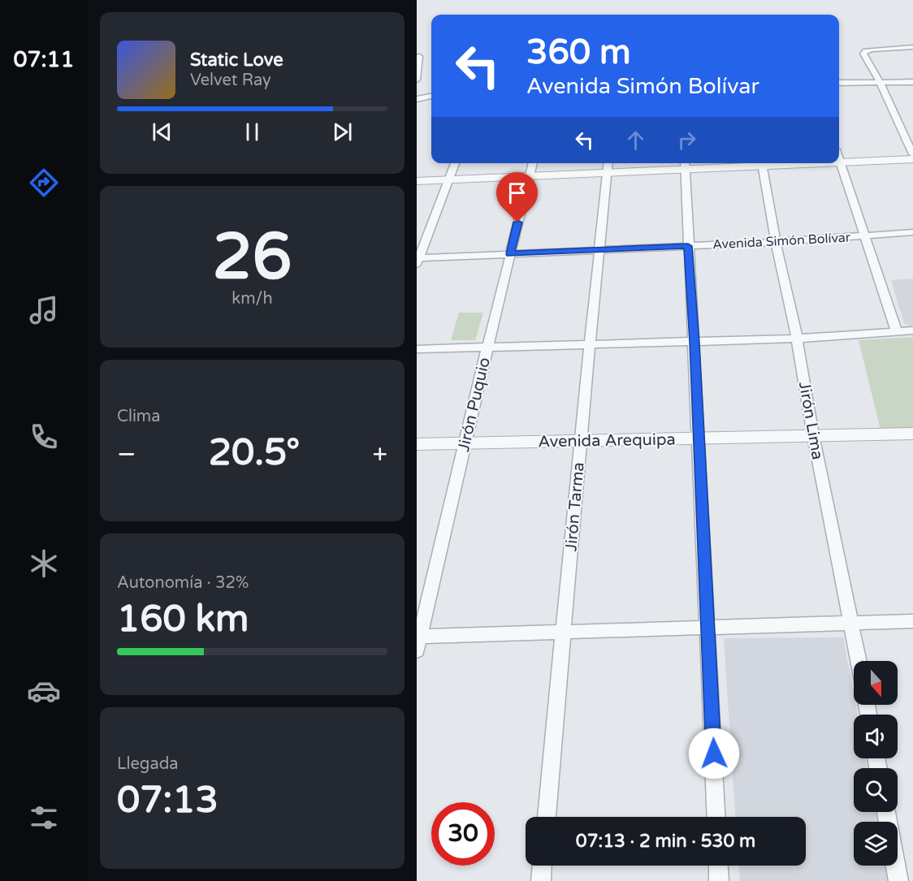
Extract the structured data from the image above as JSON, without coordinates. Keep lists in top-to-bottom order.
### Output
{
  "streets": {
    "street": [
      "Avenida Simón Bolívar",
      "Jirón Puquio",
      "Jirón Lima",
      "Avenida Arequipa",
      "Jirón Tarma"
    ]
  },
  "crossings": [
    ["Avenida Simón Bolívar", "Jirón Puquio"],
    ["Avenida Simón Bolívar", "Jirón Lima"],
    ["Avenida Simón Bolívar", "Jirón Tarma"],
    ["Jirón Puquio", "Avenida Arequipa"],
    ["Jirón Lima", "Avenida Arequipa"],
    ["Avenida Arequipa", "Jirón Tarma"]
  ],
  "north": "bottom",
  "page": {
    "tabs": "07:11",
    "turn": ["360 m", "Avenida Simón Bolívar"],
    "song": ["Static Love", "Velvet Ray"],
    "tile": [
      ["26", "km/h"],
      "Clima",
      ["Autonomía · 32%", "160 km"],
      ["Llegada", "07:13"]
    ],
    "heat": ["−", "20.5°", "+"],
    "limit": "30",
    "trip": "07:13 · 2 min · 530 m"
  }
}
